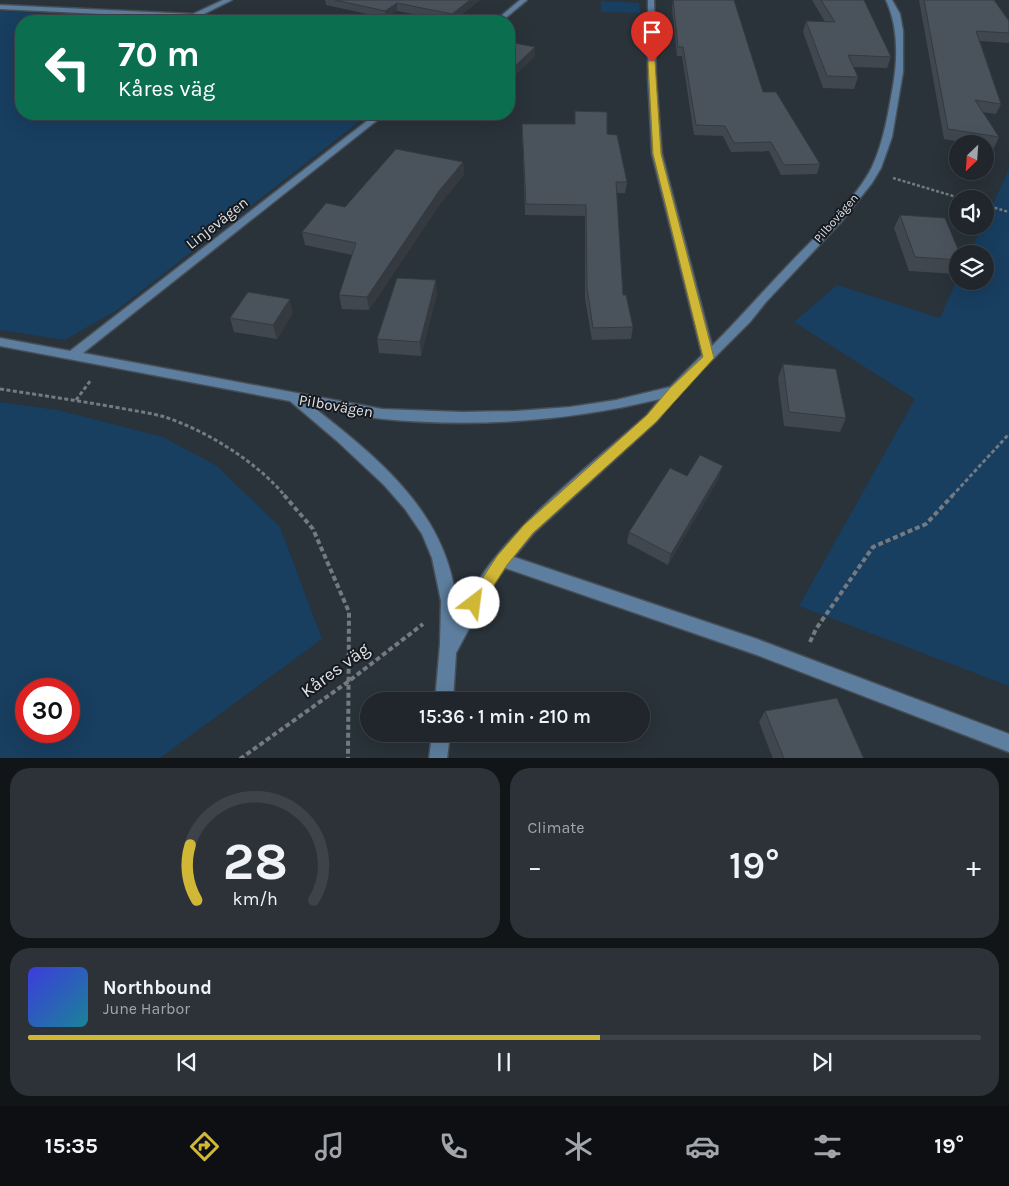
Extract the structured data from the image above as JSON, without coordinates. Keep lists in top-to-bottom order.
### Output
{
  "streets": {
    "street": ["Pilbovägen", "Linjevägen"],
    "path": ["Kåres väg"]
  },
  "crossings": [
    ["Pilbovägen", "Linjevägen"]
  ],
  "north": "bottom left",
  "page": {
    "turn": ["70 m", "Kåres väg"],
    "limit": "30",
    "trip": "15:36 · 1 min · 210 m",
    "tile": "Climate",
    "heat": ["−", "19°", "+"],
    "song": ["Northbound", "June Harbor"],
    "tabs": ["15:35", "19°"],
    "gauge": ["28", "km/h"]
  }
}
